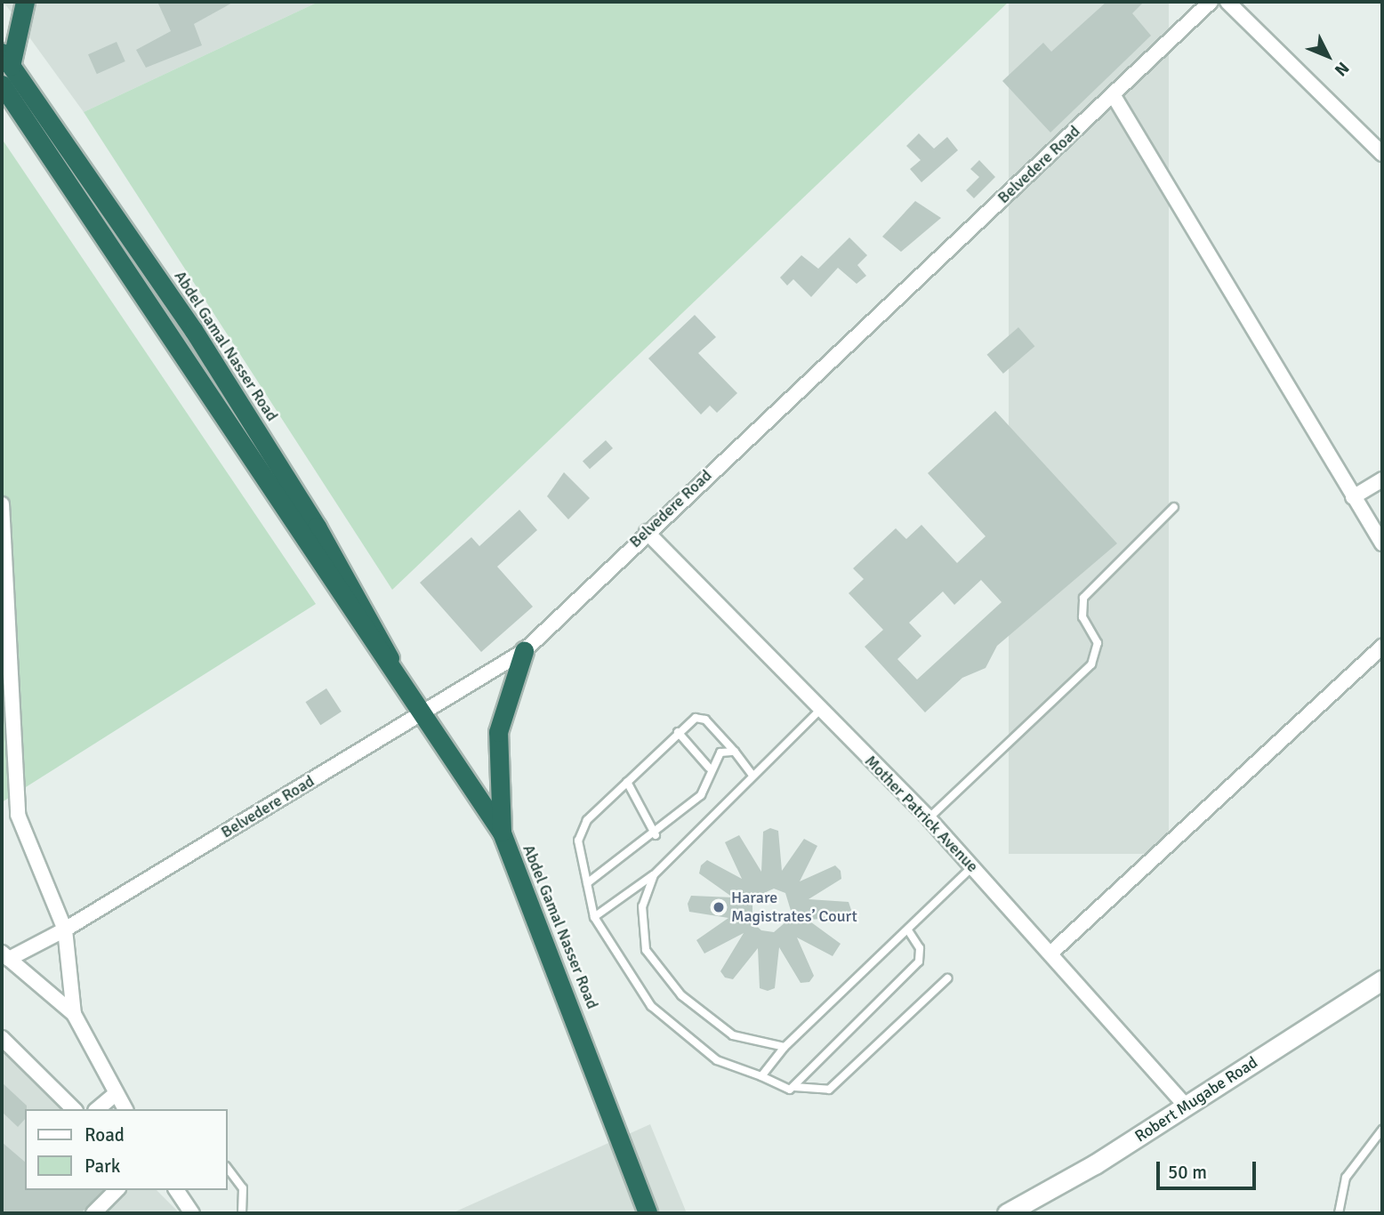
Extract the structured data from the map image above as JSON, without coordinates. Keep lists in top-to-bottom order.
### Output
{
  "streets": {
    "highway": ["Abdel Gamal Nasser Road"],
    "main road": ["Robert Mugabe Road"],
    "street": ["Belvedere Road", "Mother Patrick Avenue"]
  },
  "crossings": [
    ["Belvedere Road", "Abdel Gamal Nasser Road"],
    ["Belvedere Road", "Mother Patrick Avenue"],
    ["Mother Patrick Avenue", "Robert Mugabe Road"]
  ],
  "places": ["Harare Magistrates’ Court"],
  "legend": ["Road", "Park"],
  "scale_bar": "50 m",
  "north": "bottom right"
}
